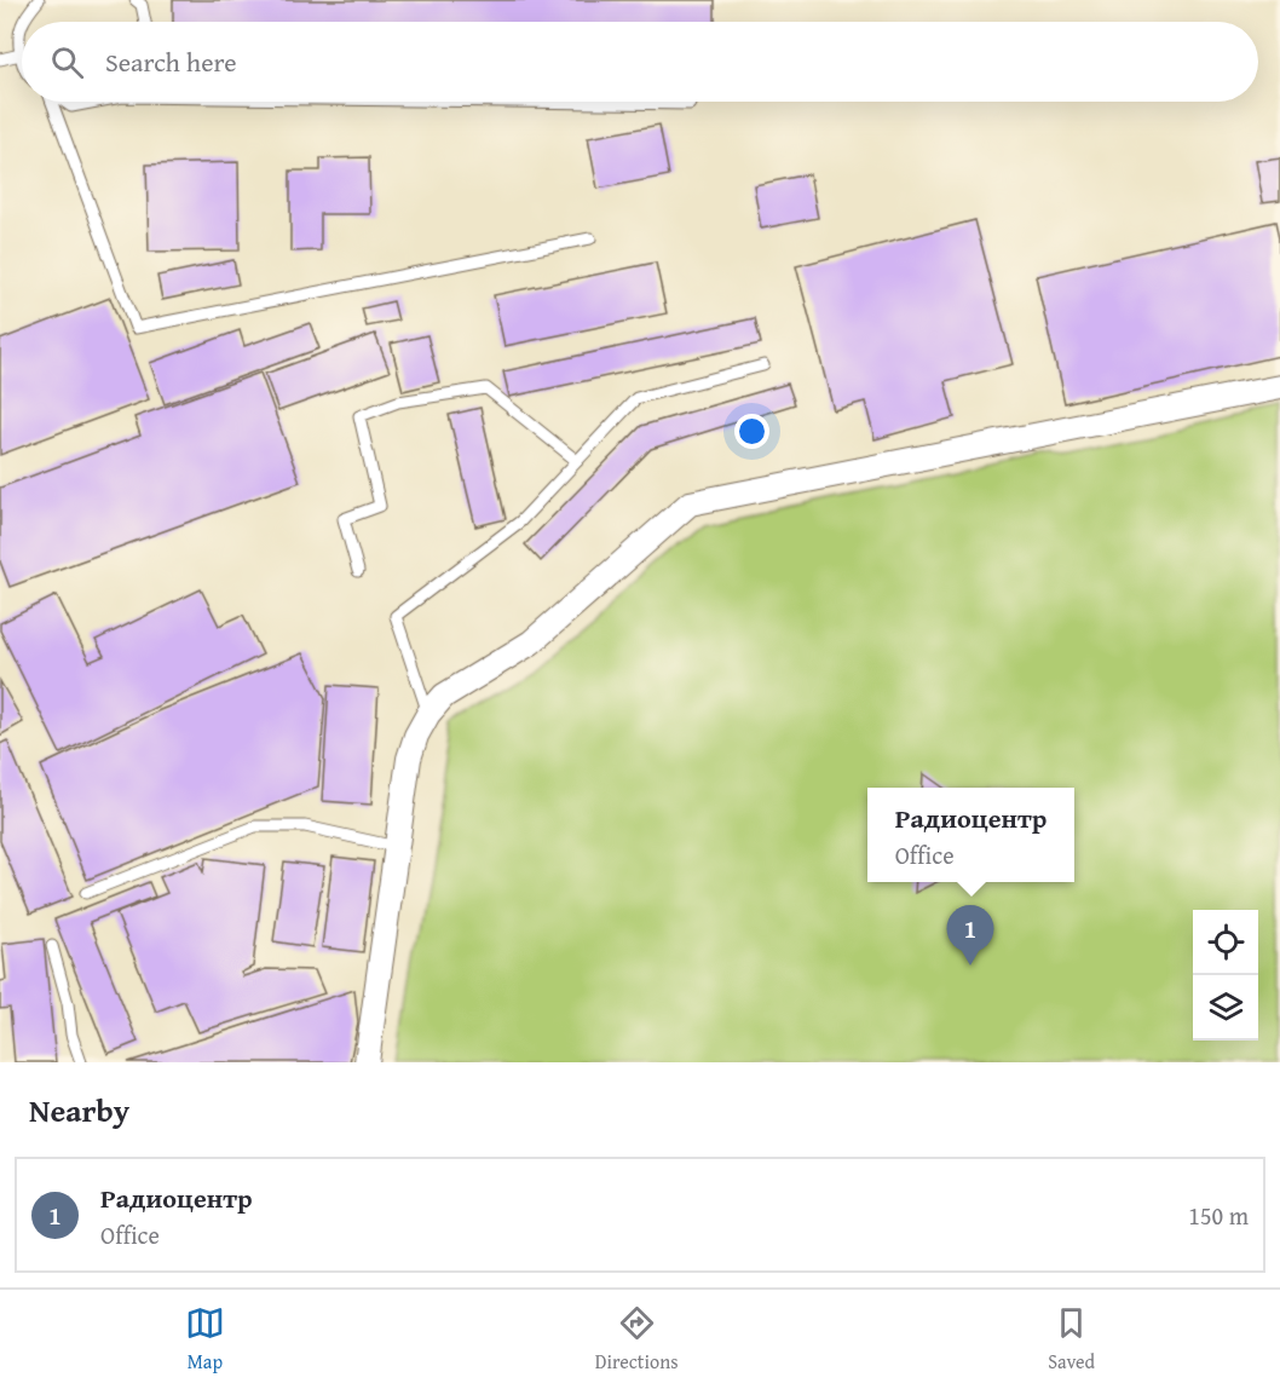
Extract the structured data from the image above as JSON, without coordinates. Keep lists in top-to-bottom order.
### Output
{
  "page": {
    "search": "Search here",
    "popup": ["Радиоцентр", "Office"],
    "pins": "1",
    "heading": "Nearby",
    "list": [
      {
        "mark": "1",
        "name": "Радиоцентр",
        "note": "Office",
        "value": "150 m"
      }
    ],
    "nav": ["Map", "Directions", "Saved"]
  }
}
